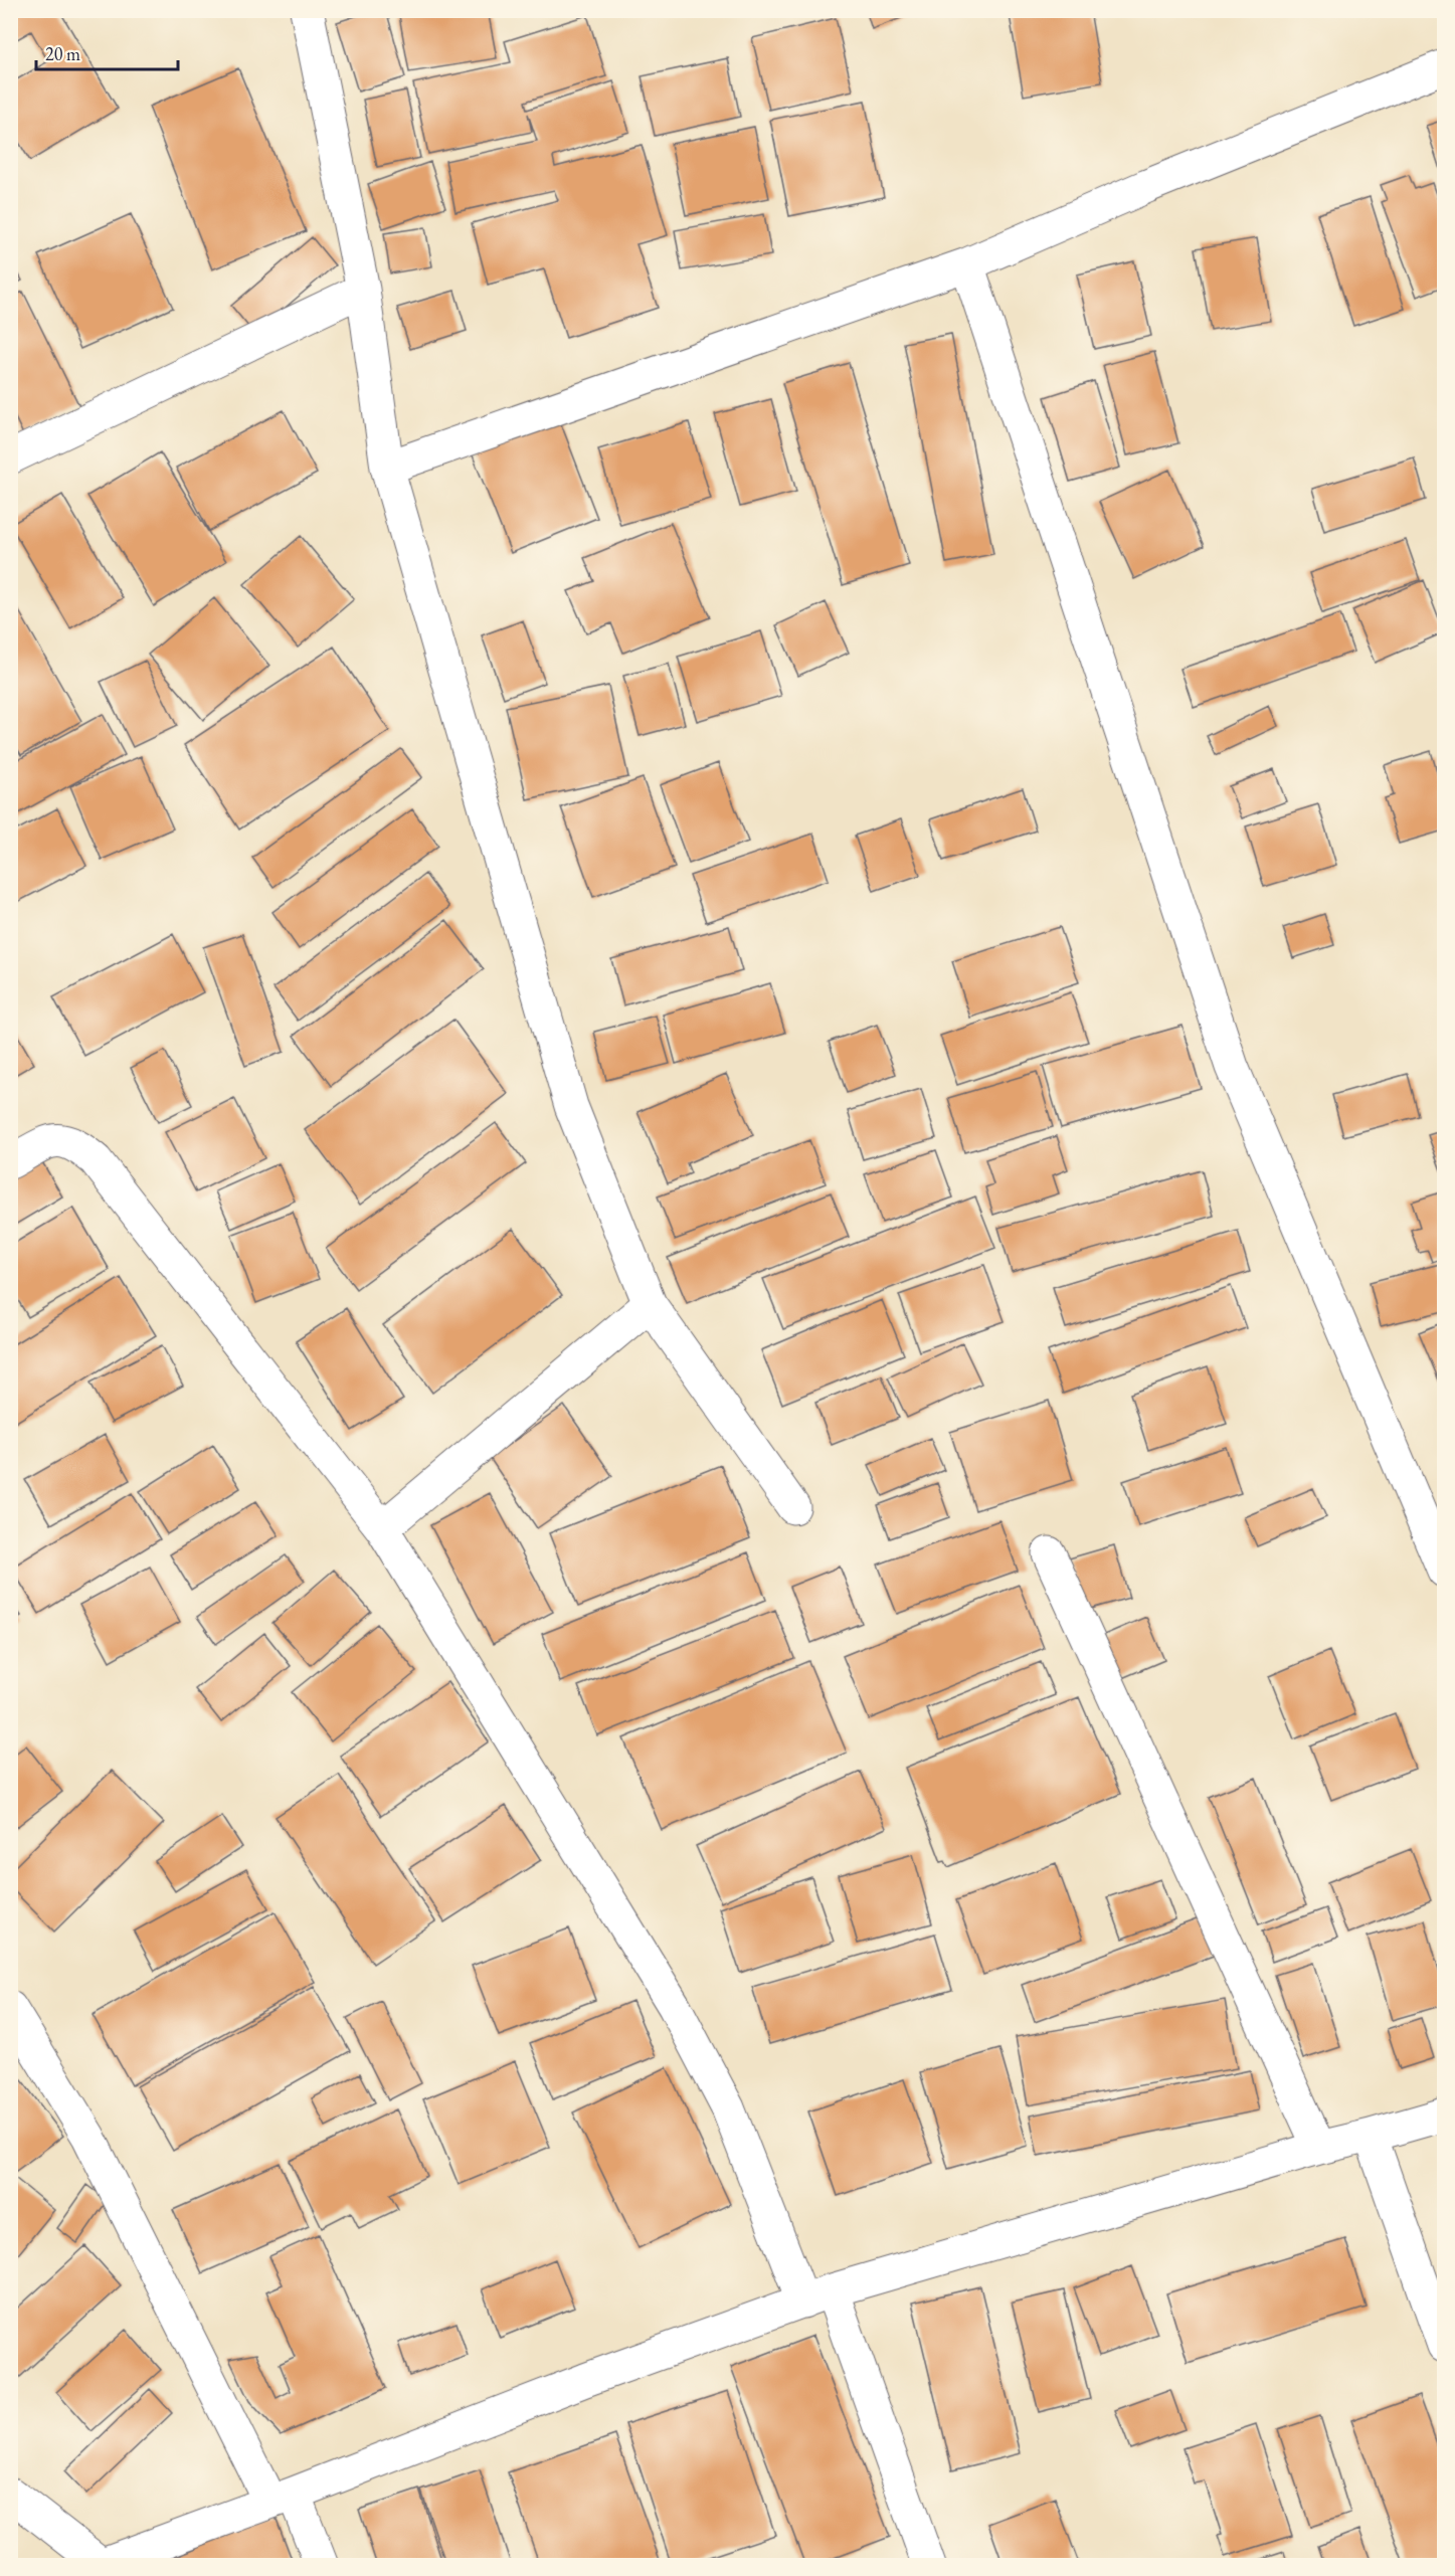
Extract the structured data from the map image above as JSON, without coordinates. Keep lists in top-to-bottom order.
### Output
{
  "scale_bar": "20 m"
}
